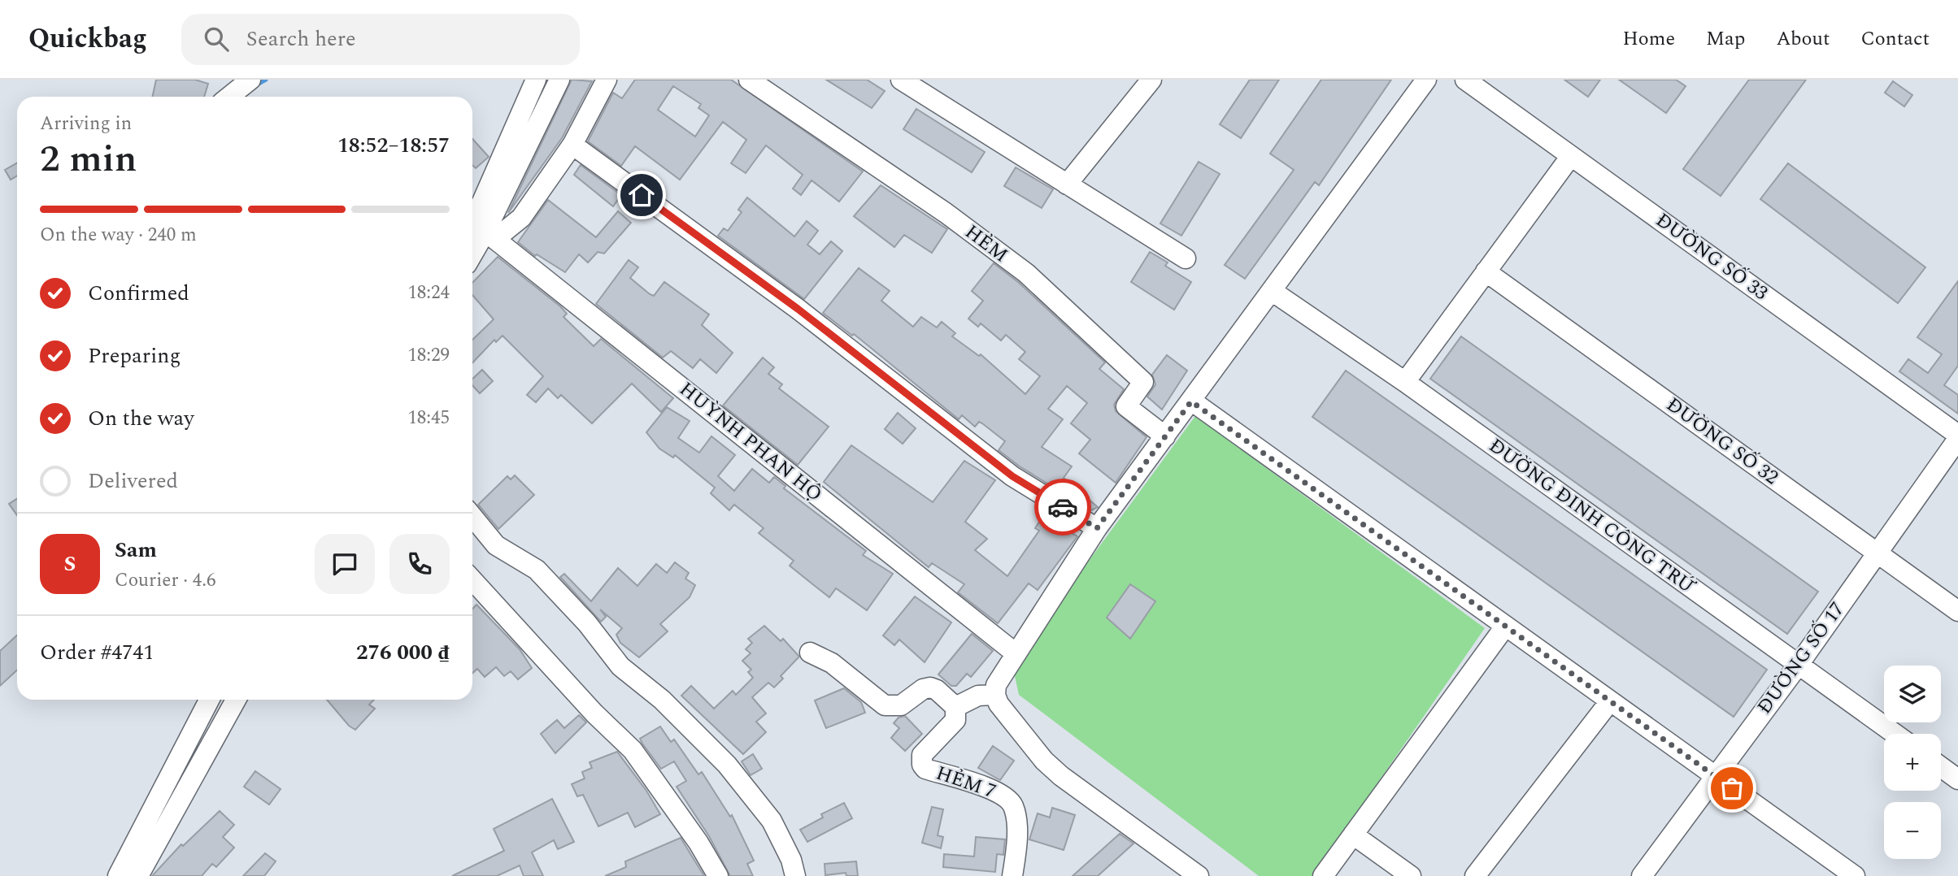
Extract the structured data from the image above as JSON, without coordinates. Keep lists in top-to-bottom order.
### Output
{
  "streets": {
    "street": [
      "HẺM",
      "ĐƯỜNG SỐ 33",
      "ĐƯỜNG SỐ 32",
      "HUỲNH PHAN HỘ",
      "ĐƯỜNG ĐINH CÔNG TRỨ",
      "ĐƯỜNG SỐ 17",
      "HẺM 7"
    ]
  },
  "crossings": [
    ["ĐƯỜNG SỐ 33", "ĐƯỜNG SỐ 17"],
    ["ĐƯỜNG SỐ 32", "ĐƯỜNG SỐ 17"],
    ["ĐƯỜNG ĐINH CÔNG TRỨ", "ĐƯỜNG SỐ 17"]
  ],
  "page": {
    "header": "Quickbag",
    "search": "Search here",
    "nav": [
      "Home",
      "Map",
      "About",
      "Contact"
    ],
    "heading": ["2 min", "Arriving in", "18:52–18:57"],
    "panel": [
      "Sam",
      "Courier · 4.6",
      "Order #4741",
      "276 000 ₫"
    ],
    "bar": "On the way · 240 m",
    "list": [
      ["Confirmed", "18:24"],
      ["Preparing", "18:29"],
      ["On the way", "18:45"],
      "Delivered"
    ],
    "round": "S",
    "map_buttons": ["+", "−"]
  }
}
